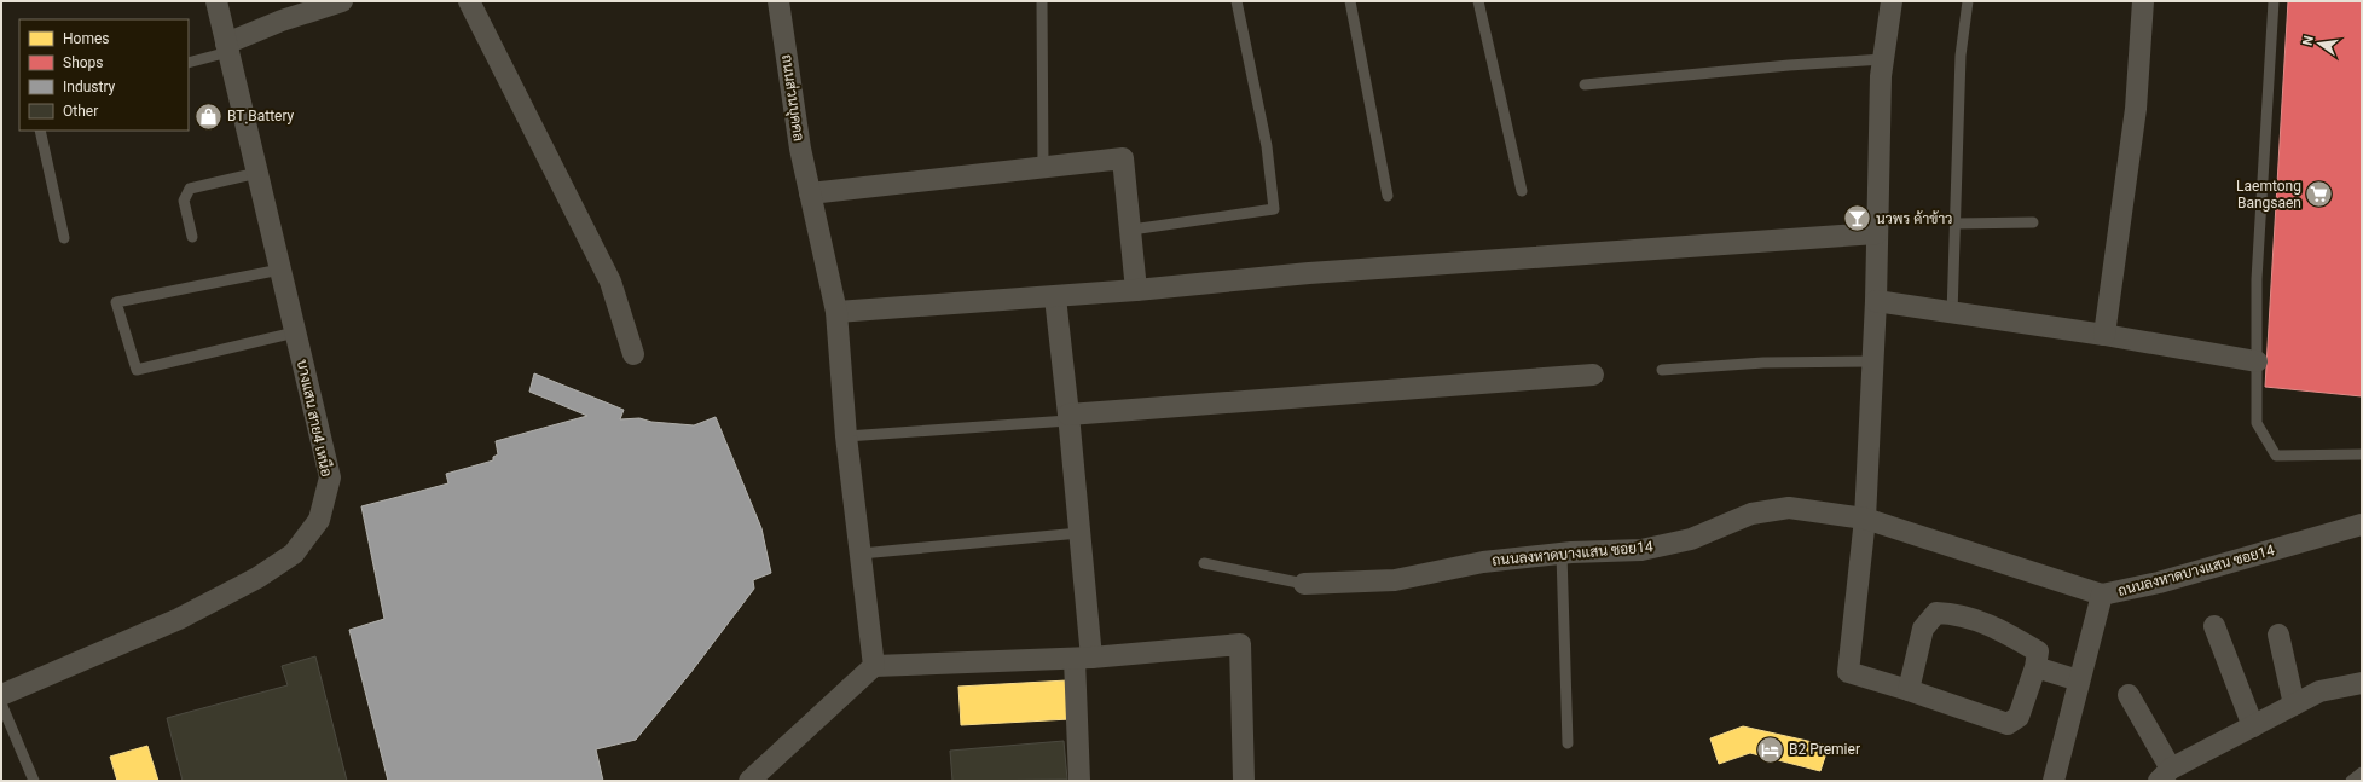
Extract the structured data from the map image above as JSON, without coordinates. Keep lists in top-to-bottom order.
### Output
{
  "streets": {
    "street": ["ถนนส่วนบุคคล", "บางแสน สาย4 เหนือ", "ถนนลงหาดบางแสน ซอย14"]
  },
  "places": {
    "shop": ["BT ฺBattery"],
    "supermarket": ["Laemtong Bangsaen"],
    "bar": ["นวพร ค้าข้าว"],
    "hotel": ["B2 Premier"]
  },
  "legend": [
    "Homes",
    "Shops",
    "Industry",
    "Other"
  ],
  "north": "left"
}
